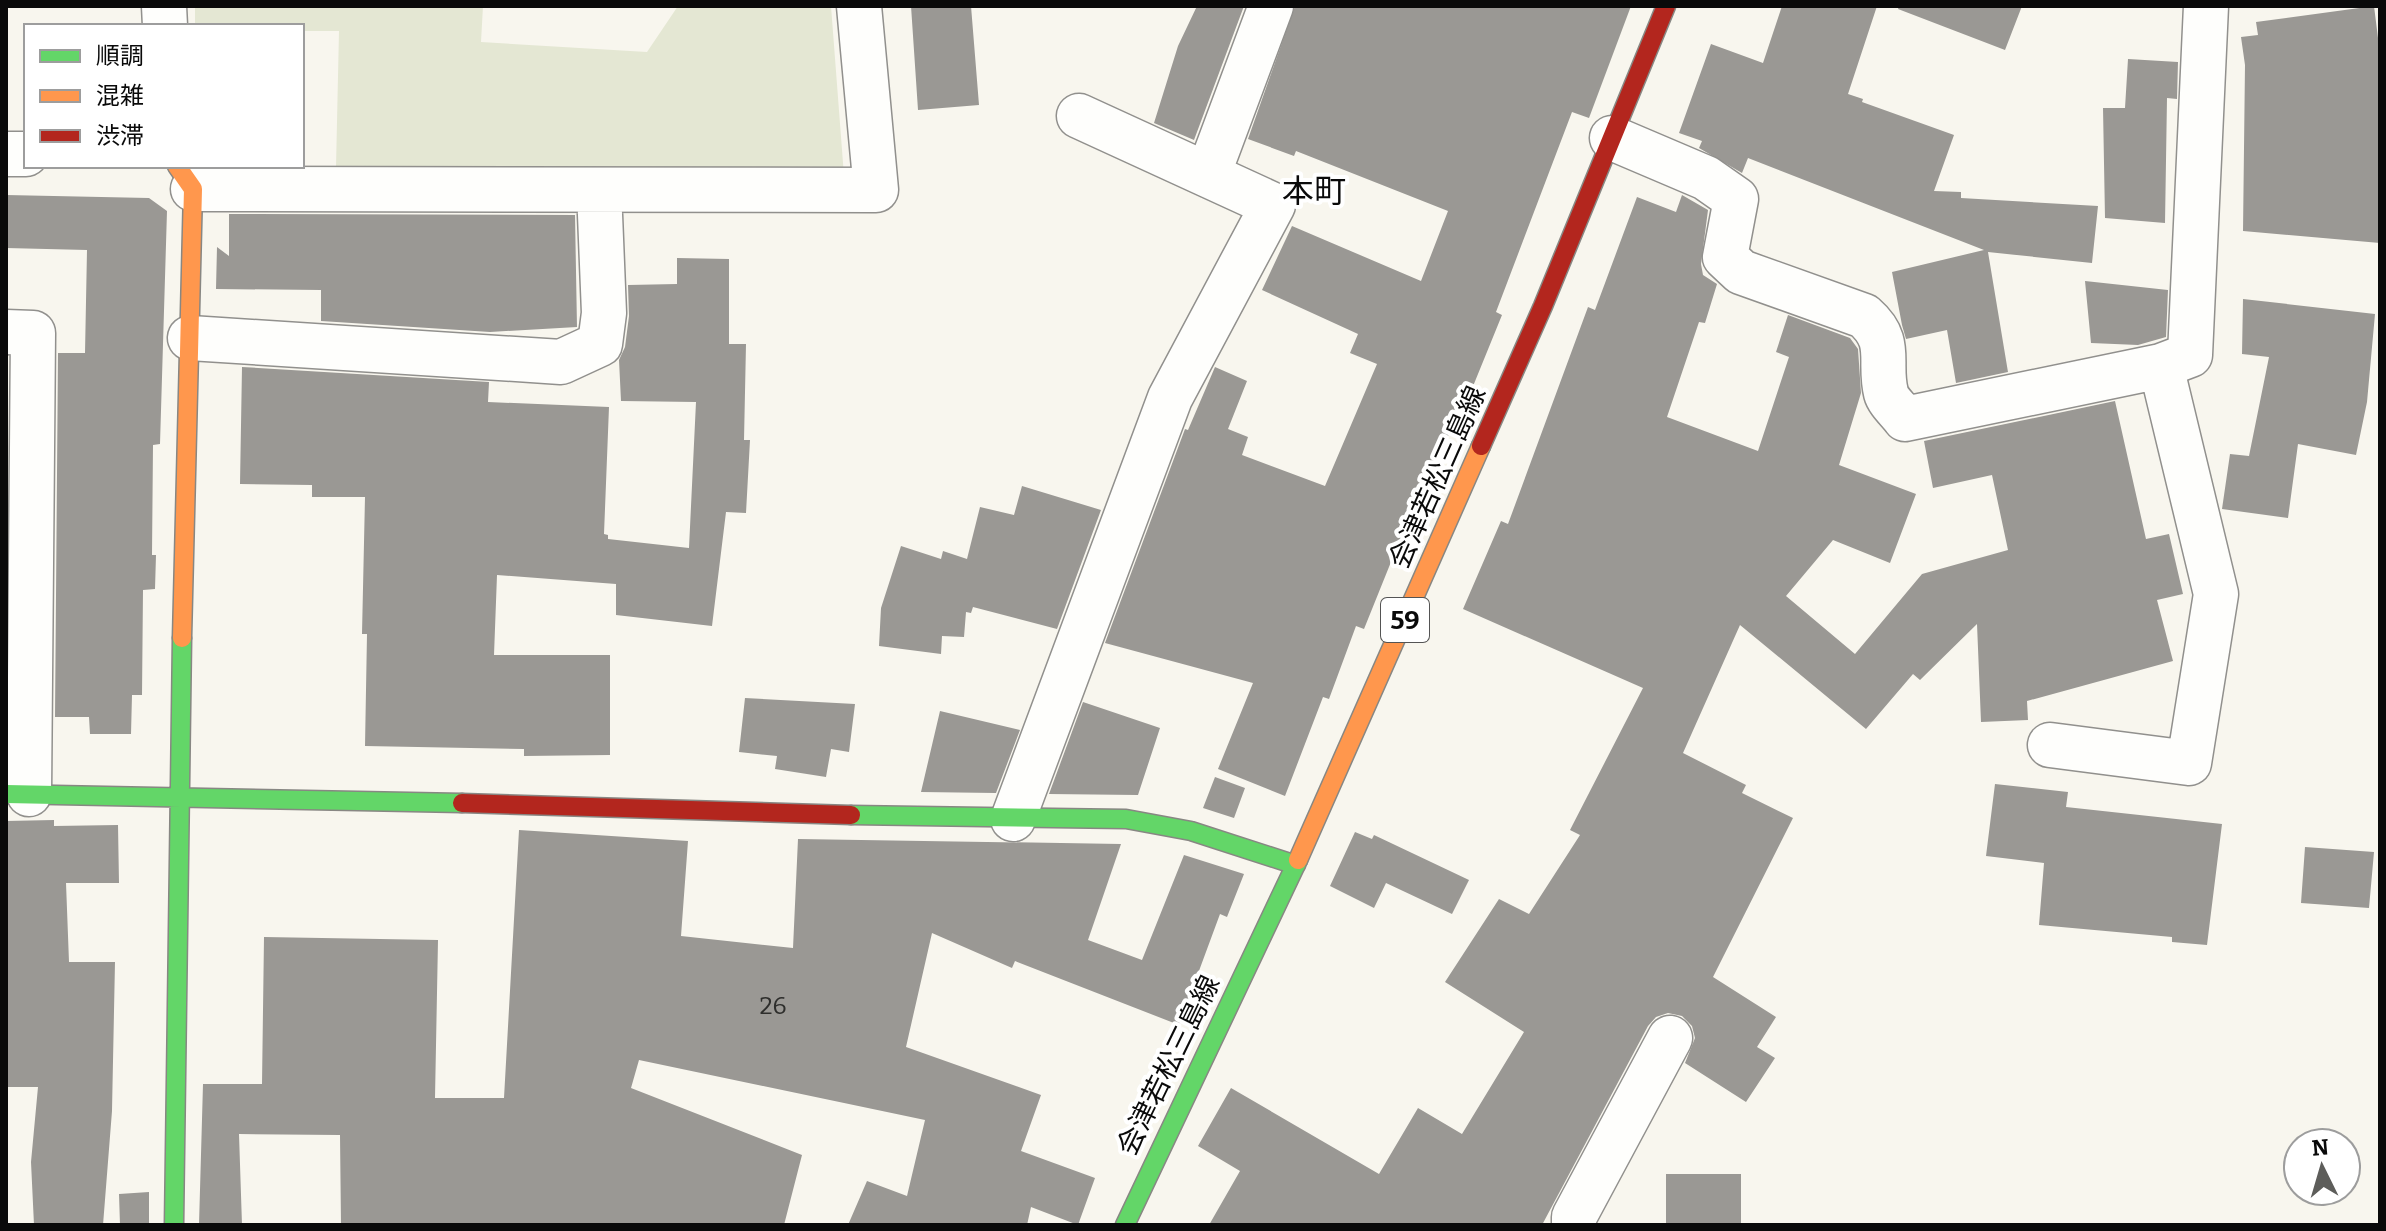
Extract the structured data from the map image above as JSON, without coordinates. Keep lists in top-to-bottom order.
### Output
{
  "streets": {
    "street": ["会津若松三島線", "59"]
  },
  "districts": ["本町"],
  "house_numbers": ["26"],
  "legend": ["順調", "混雑", "渋滞"],
  "north": "top"
}
